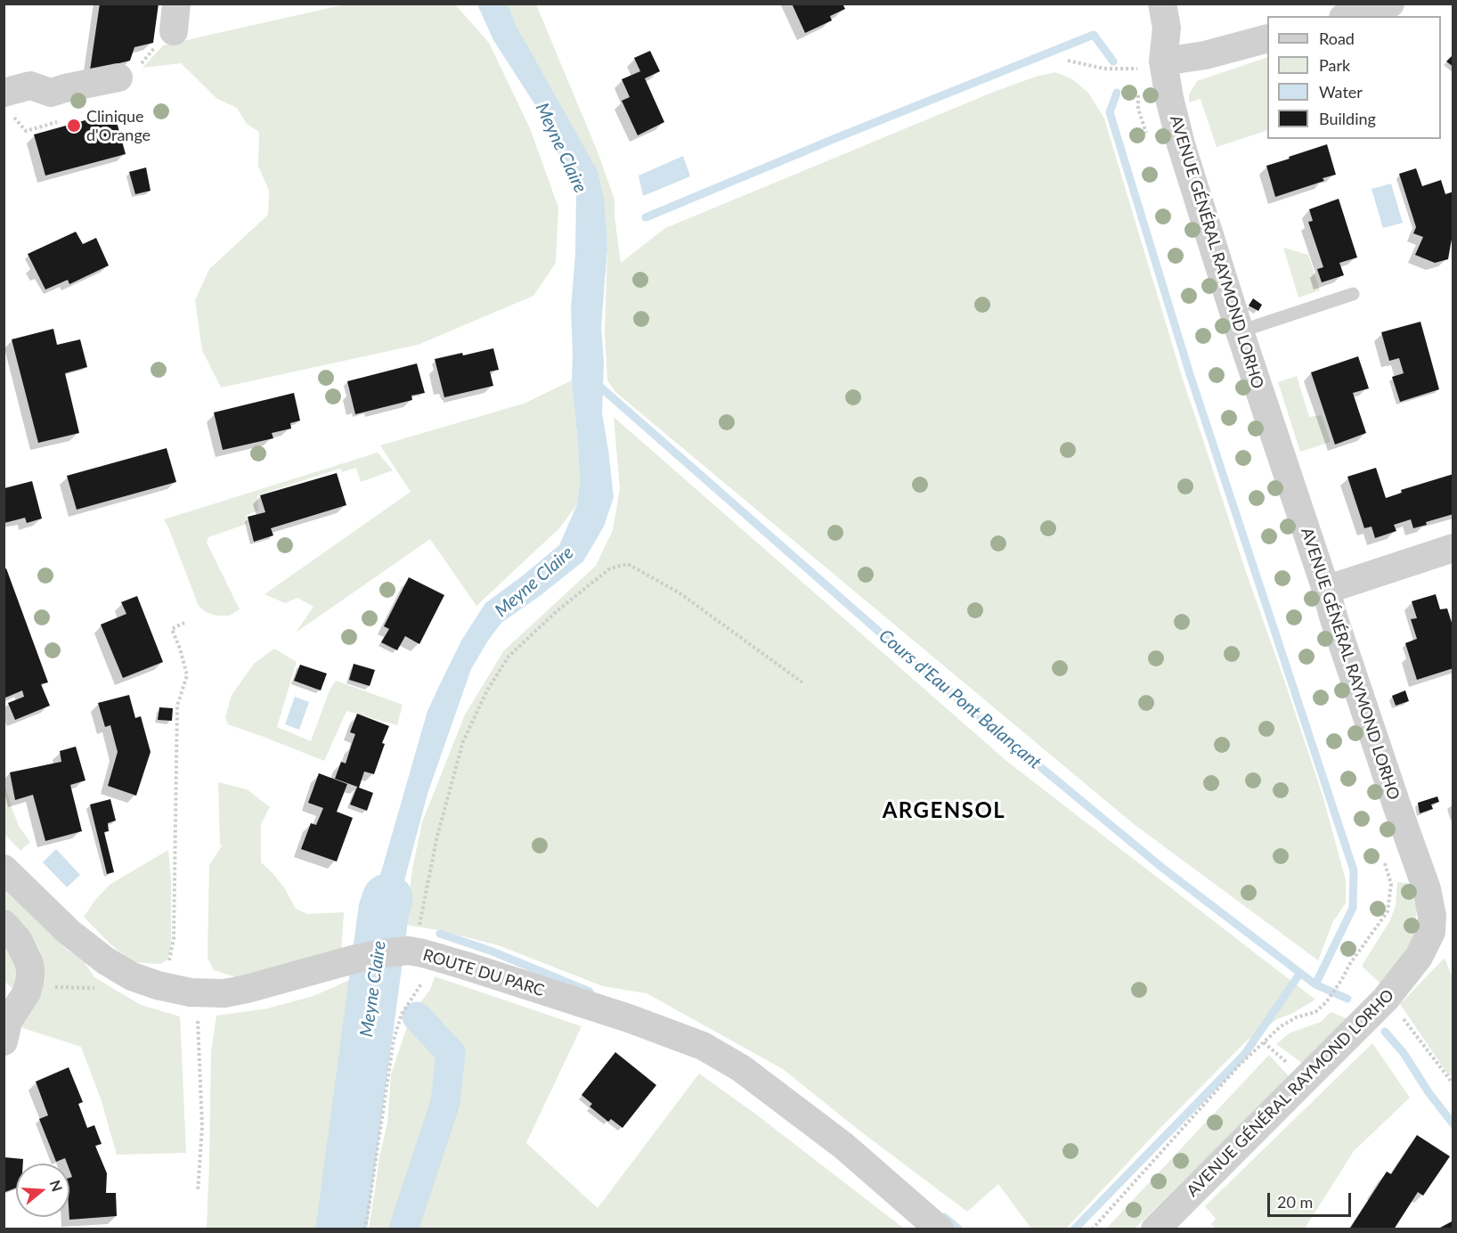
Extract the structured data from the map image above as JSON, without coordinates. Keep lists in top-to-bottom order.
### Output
{
  "streets": {
    "street": ["AVENUE GÉNÉRAL RAYMOND LORHO", "ROUTE DU PARC"]
  },
  "districts": ["ARGENSOL"],
  "water": ["Meyne Claire", "Cours d'Eau Pont Balançant"],
  "places": ["Clinique d'Orange"],
  "legend": [
    "Road",
    "Park",
    "Water",
    "Building"
  ],
  "scale_bar": "20 m",
  "north": "right"
}
